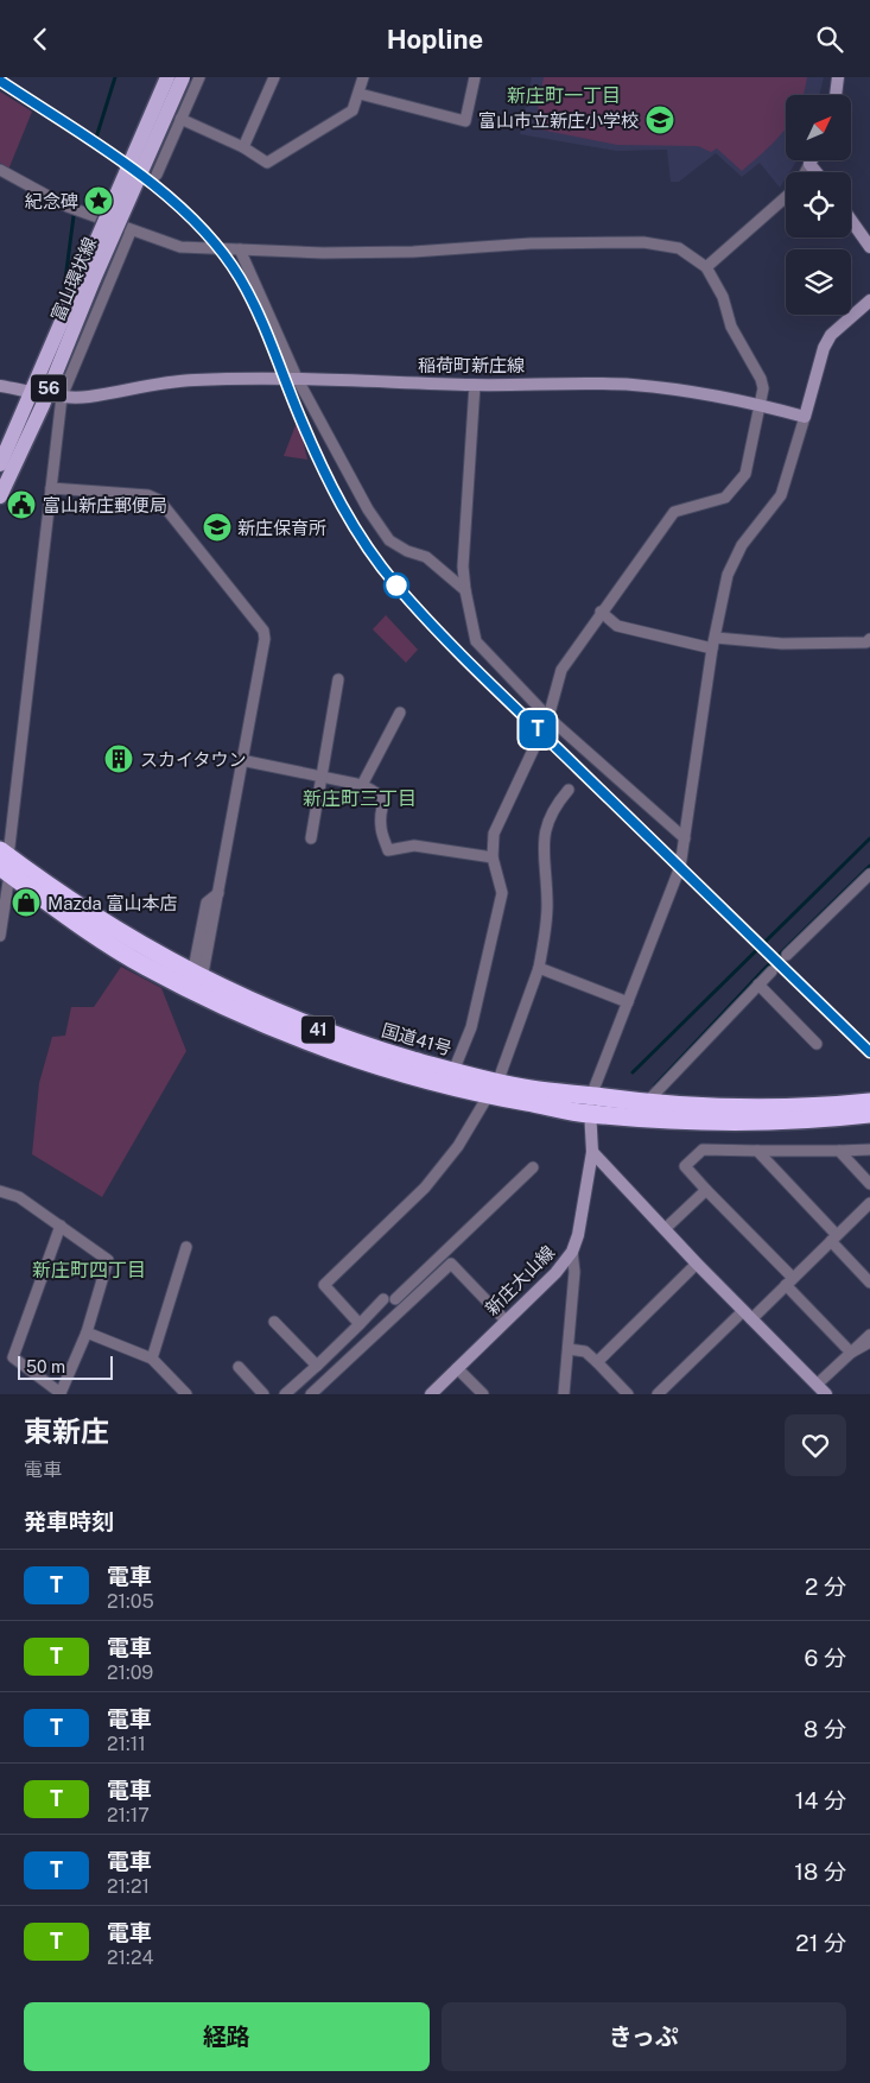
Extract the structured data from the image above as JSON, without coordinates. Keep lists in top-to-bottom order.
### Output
{
  "streets": {
    "highway": ["41", "国道41号"],
    "main road": [
      "富山環状線",
      "稲荷町新庄線",
      "56",
      "新庄大山線"
    ]
  },
  "crossings": [
    ["富山環状線", "稲荷町新庄線"],
    ["国道41号", "新庄大山線"]
  ],
  "districts": ["新庄町一丁目", "新庄町三丁目", "新庄町四丁目"],
  "places": {
    "school or university": ["富山市立新庄小学校", "新庄保育所"],
    "place": ["紀念碑"],
    "public building": ["富山新庄郵便局"],
    "building": ["スカイタウン"],
    "shop": ["Mazda 富山本店"]
  },
  "scale_bar": "50 m",
  "north": "top right",
  "page": {
    "header": "Hopline",
    "on_map": "T",
    "scale": "50 m",
    "heading": [
      ["東新庄", "電車"],
      "発車時刻"
    ],
    "list": [
      {
        "mark": "T",
        "name": "電車",
        "note": "21:05",
        "value": "2 分"
      },
      {
        "mark": "T",
        "name": "電車",
        "note": "21:09",
        "value": "6 分"
      },
      {
        "mark": "T",
        "name": "電車",
        "note": "21:11",
        "value": "8 分"
      },
      {
        "mark": "T",
        "name": "電車",
        "note": "21:17",
        "value": "14 分"
      },
      {
        "mark": "T",
        "name": "電車",
        "note": "21:21",
        "value": "18 分"
      },
      {
        "mark": "T",
        "name": "電車",
        "note": "21:24",
        "value": "21 分"
      }
    ],
    "buttons": ["経路", "きっぷ"]
  }
}
